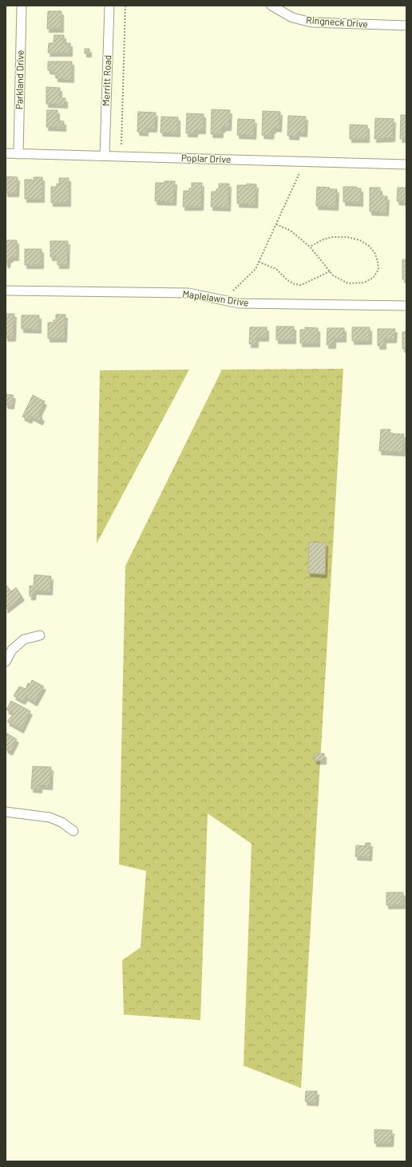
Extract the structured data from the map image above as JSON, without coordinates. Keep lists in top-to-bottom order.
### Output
{
  "streets": {
    "street": [
      "Ringneck Drive",
      "Parkland Drive",
      "Merritt Road",
      "Poplar Drive",
      "Maplelawn Drive"
    ]
  },
  "crossings": [
    ["Parkland Drive", "Poplar Drive"],
    ["Merritt Road", "Poplar Drive"]
  ]
}
